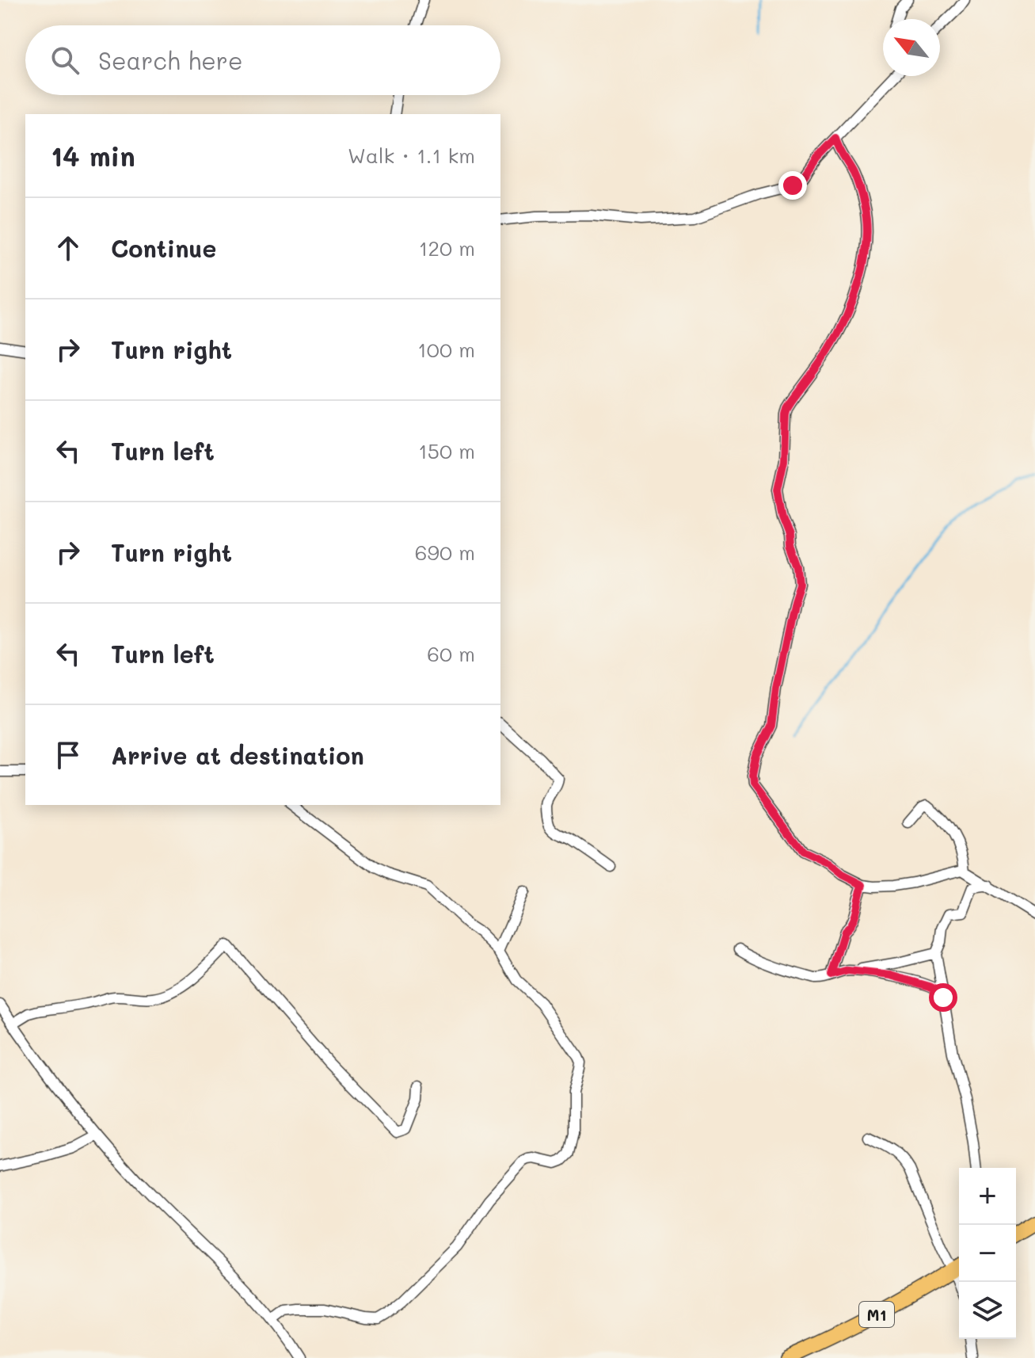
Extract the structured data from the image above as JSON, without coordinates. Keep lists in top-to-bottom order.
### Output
{
  "streets": {
    "highway": ["M1"]
  },
  "north": "top left",
  "page": {
    "search": "Search here",
    "heading": ["14 min", "Walk · 1.1 km"],
    "list": [
      ["Continue", "120 m"],
      ["Turn right", "100 m"],
      ["Turn left", "150 m"],
      ["Turn right", "690 m"],
      ["Turn left", "60 m"],
      "Arrive at destination"
    ],
    "map_buttons": ["+", "−"]
  }
}
